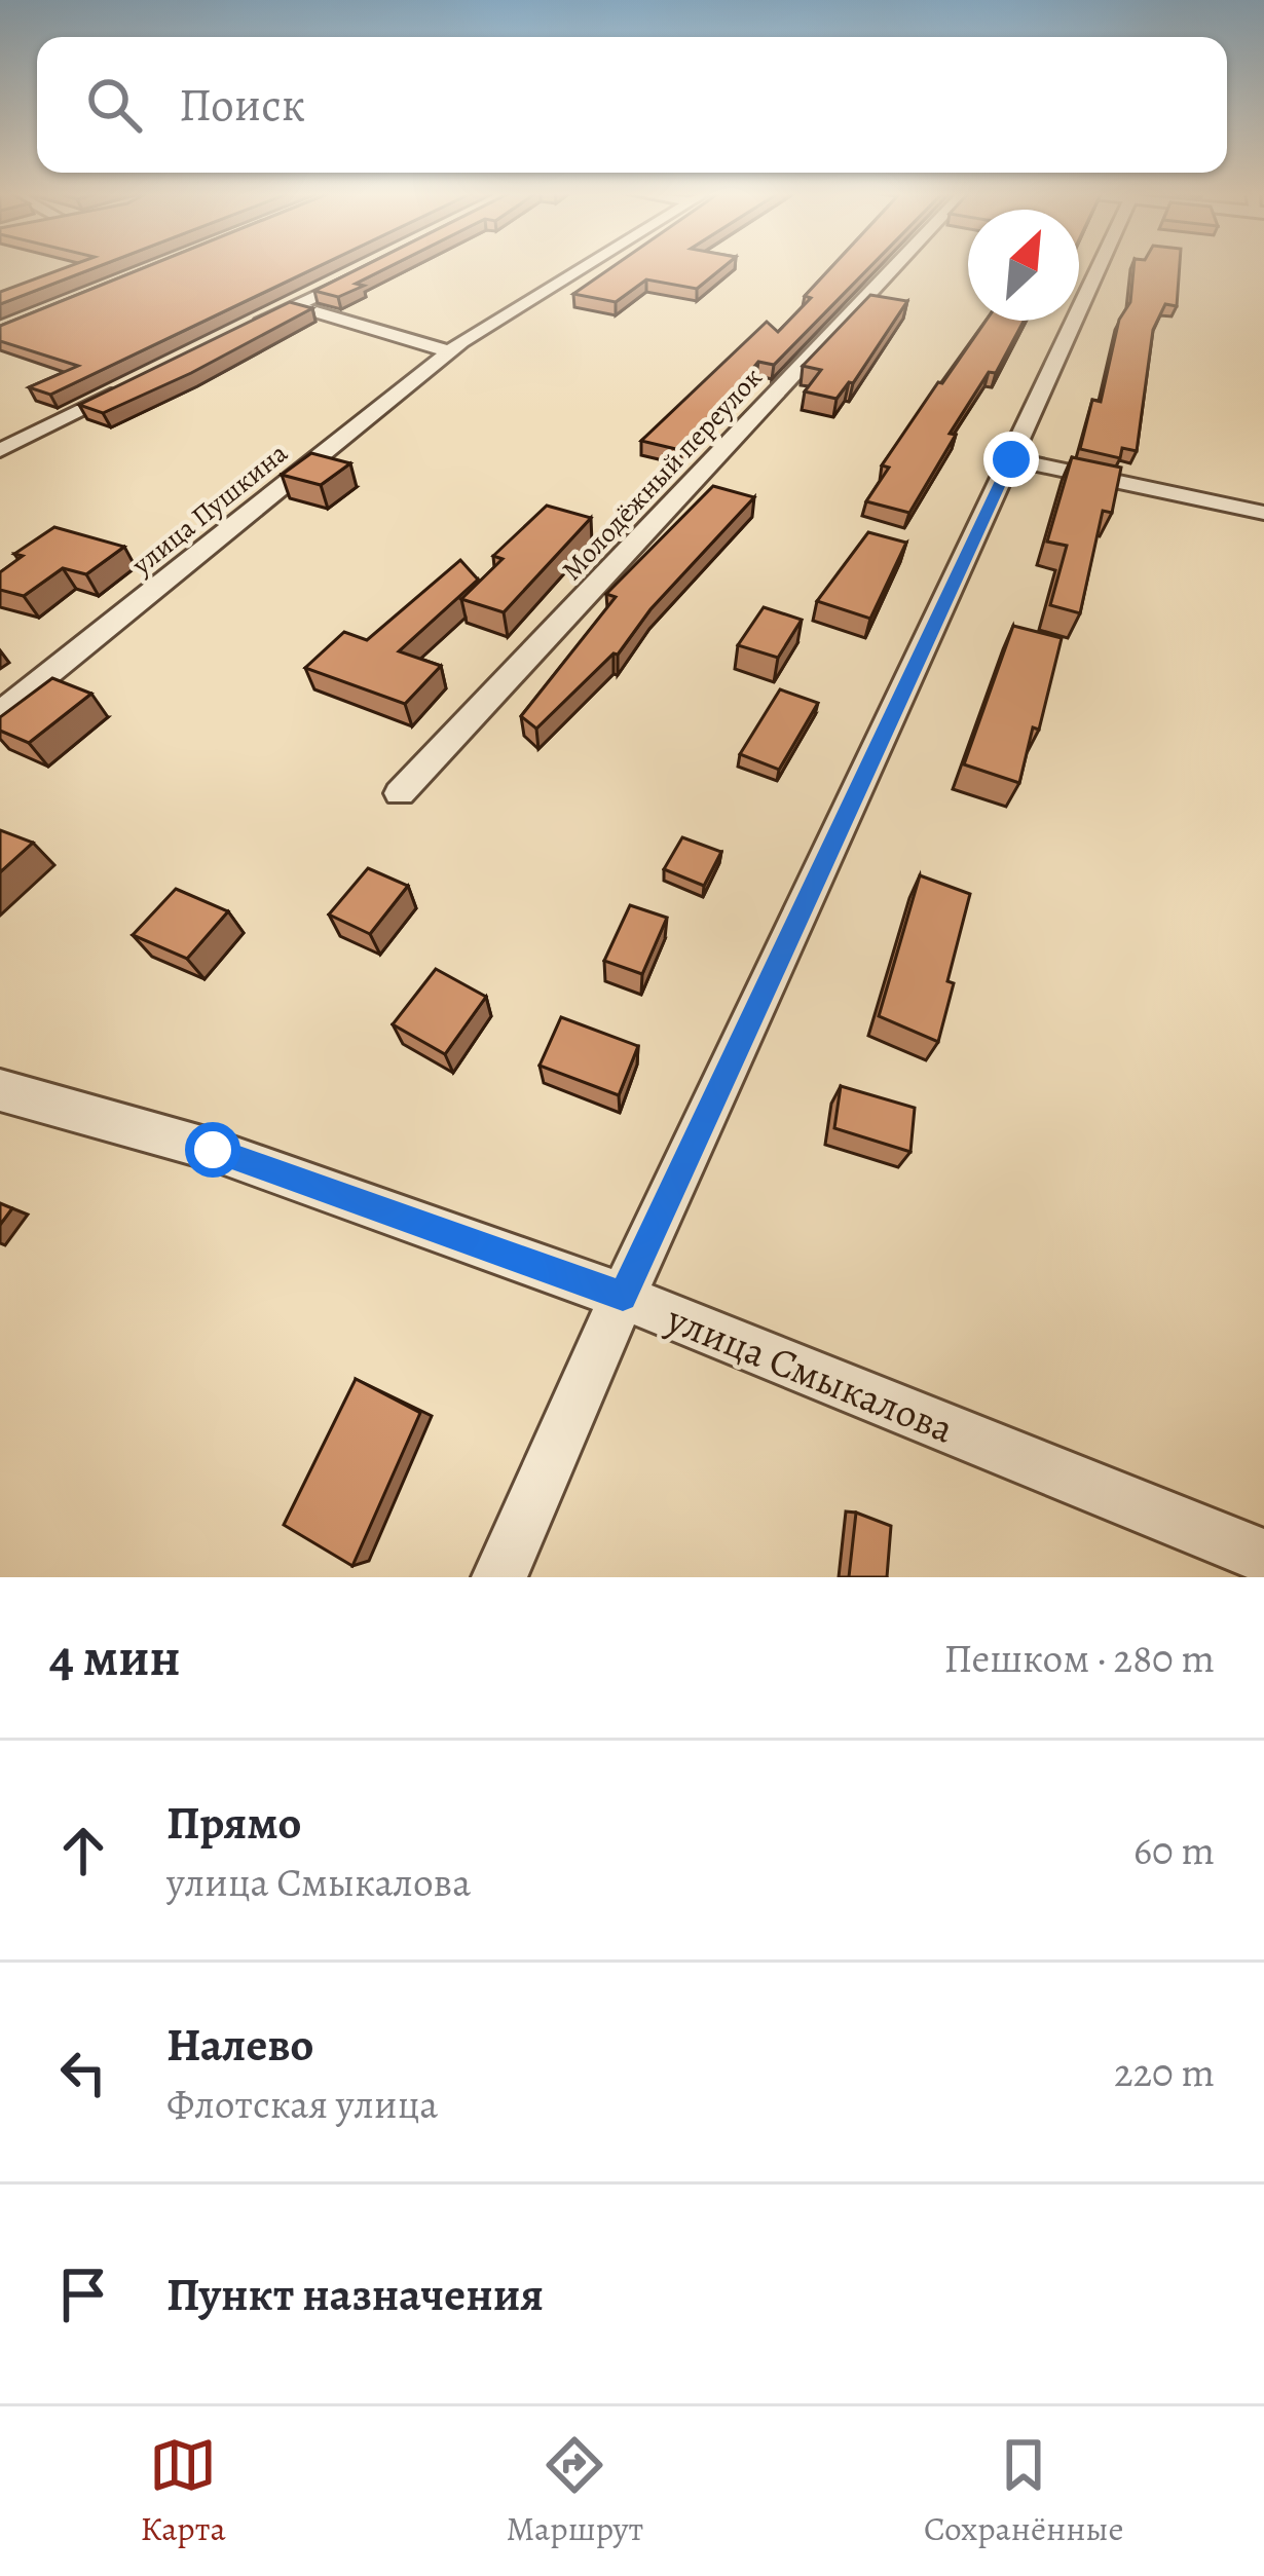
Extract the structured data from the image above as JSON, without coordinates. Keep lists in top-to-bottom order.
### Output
{
  "streets": {
    "street": ["Молодёжный переулок", "улица Пушкина", "улица Смыкалова"]
  },
  "north": "top right",
  "page": {
    "search": "Поиск",
    "heading": ["4 мин", "Пешком · 280 m"],
    "list": [
      ["Прямо", "улица Смыкалова", "60 m"],
      ["Налево", "Флотская улица", "220 m"],
      "Пункт назначения"
    ],
    "nav": ["Карта", "Маршрут", "Сохранённые"]
  }
}
